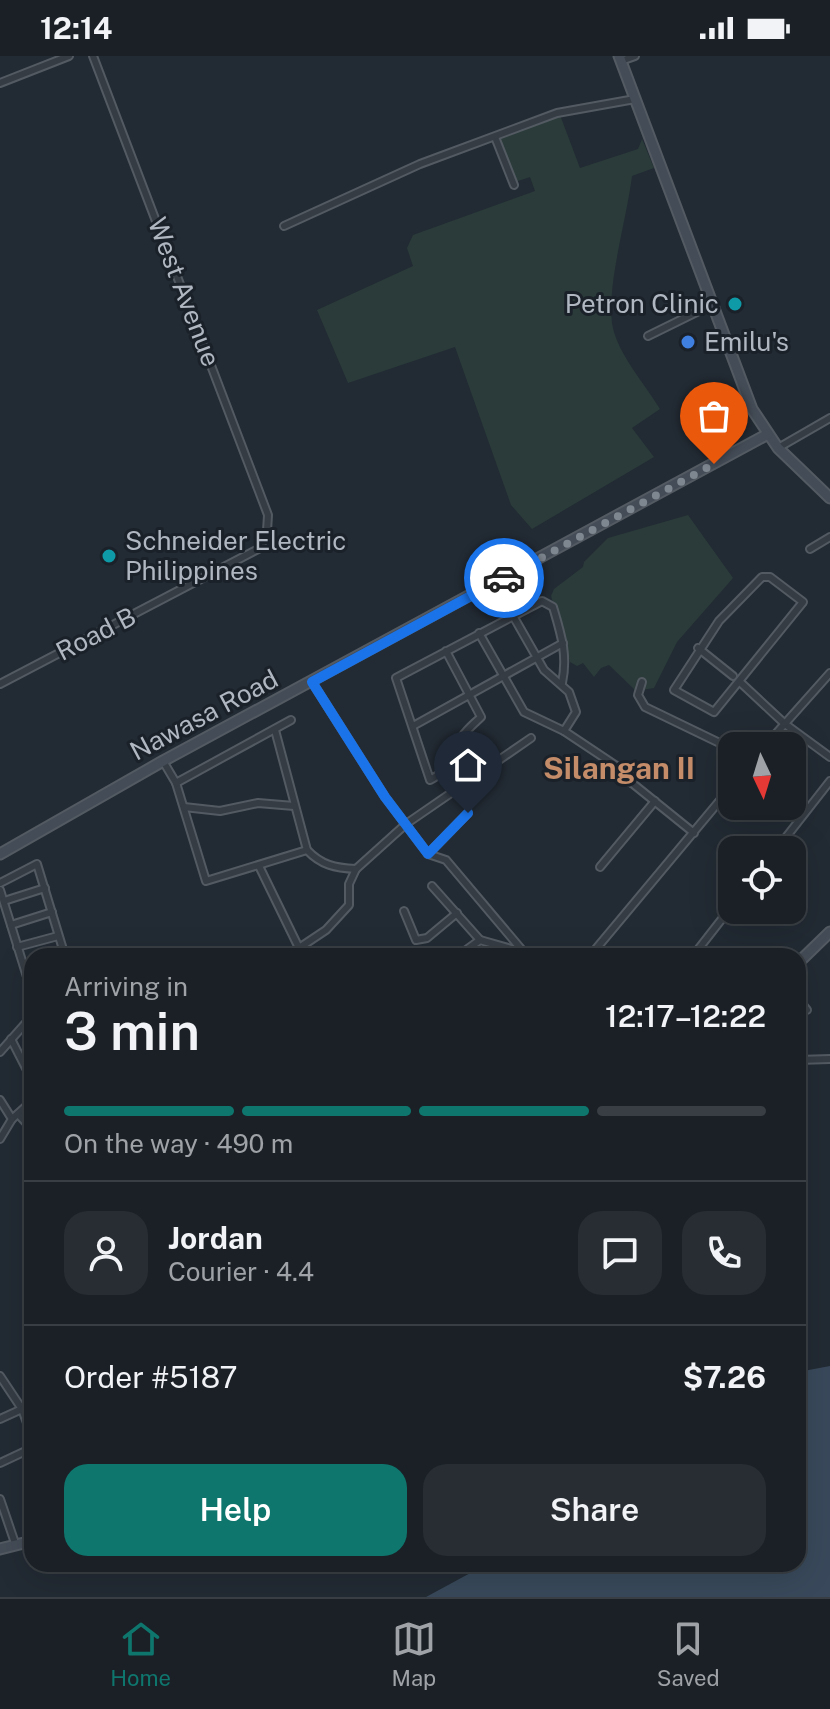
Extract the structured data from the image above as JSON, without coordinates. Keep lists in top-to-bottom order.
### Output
{
  "streets": {
    "street": ["West Avenue", "Road B", "Nawasa Road"]
  },
  "crossings": [
    ["West Avenue", "Road B"]
  ],
  "districts": ["Silangan II"],
  "places": ["Petron Clinic", "Emilu's", "Schneider Electric Philippines"],
  "north": "bottom",
  "page": {
    "status": "12:14",
    "heading": ["3 min", "Arriving in", "12:17–12:22"],
    "panel": [
      "Jordan",
      "Courier · 4.4",
      "Order #5187",
      "$7.26"
    ],
    "bar": "On the way · 490 m",
    "buttons": ["Help", "Share"],
    "tabs": ["Home", "Map", "Saved"]
  }
}
